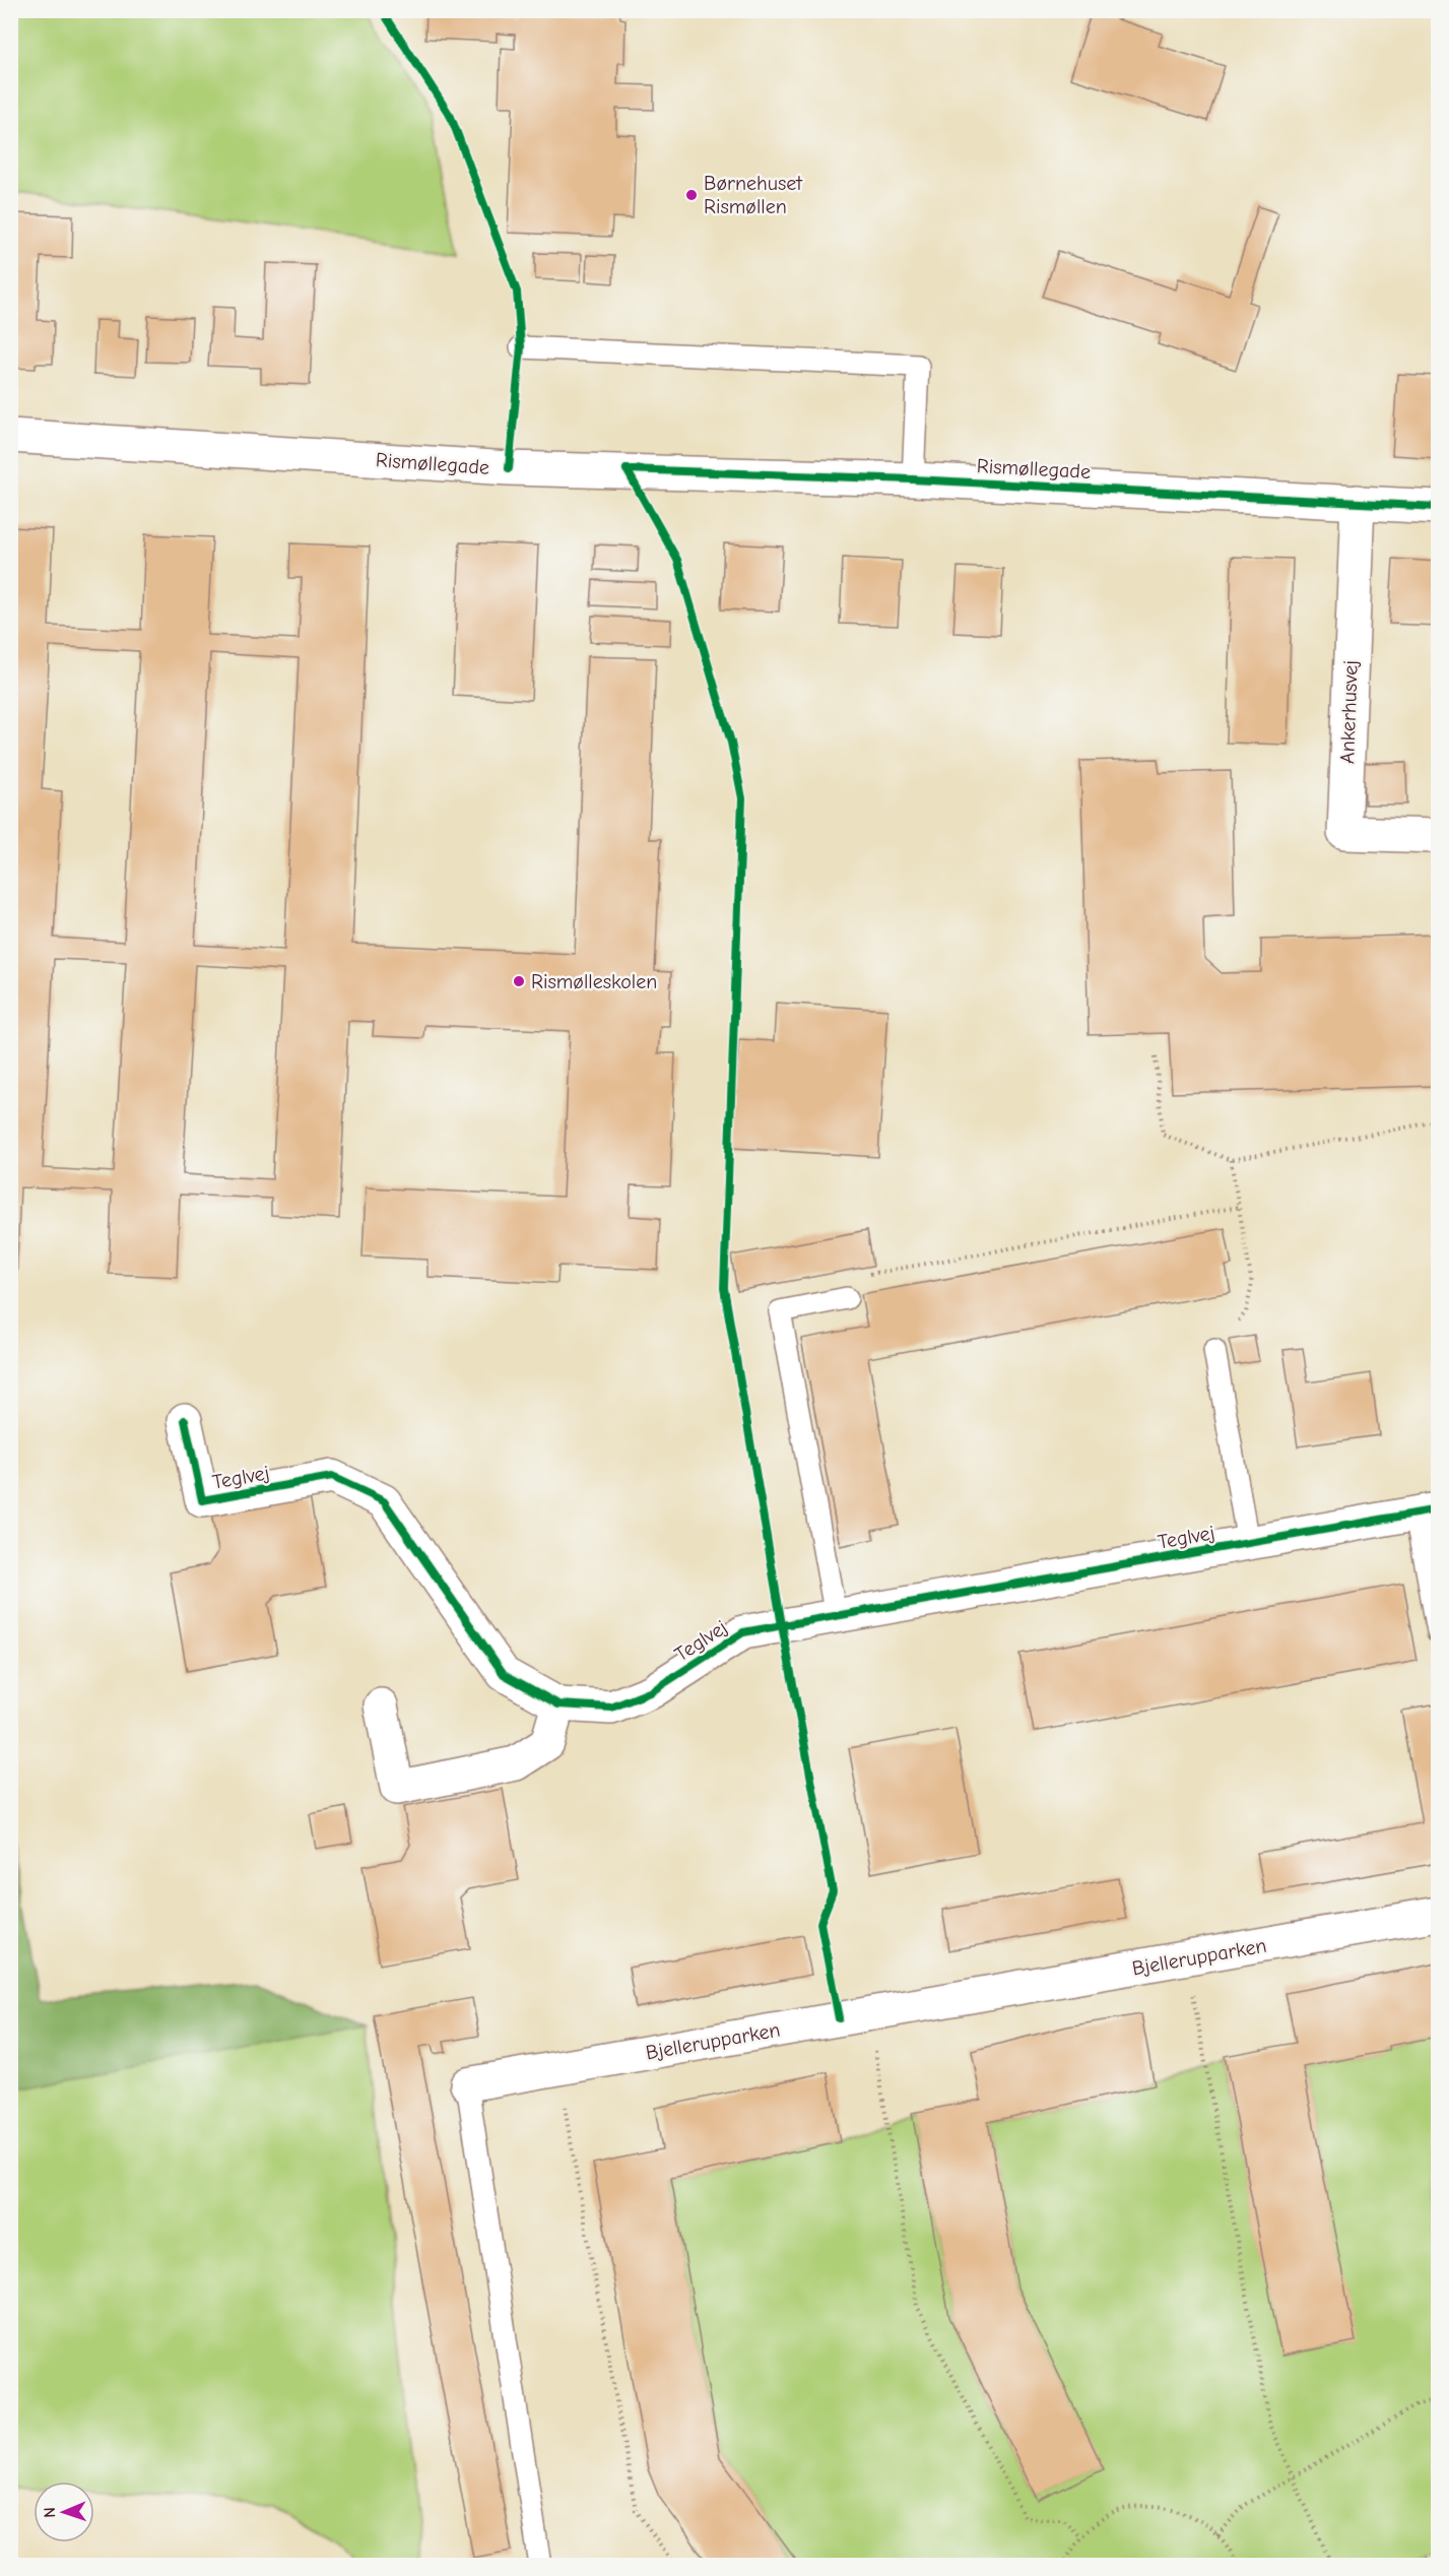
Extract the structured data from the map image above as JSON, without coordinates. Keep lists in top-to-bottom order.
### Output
{
  "streets": {
    "street": [
      "Rismøllegade",
      "Ankerhusvej",
      "Teglvej",
      "Bjellerupparken"
    ]
  },
  "crossings": [
    ["Rismøllegade", "Ankerhusvej"]
  ],
  "places": ["Børnehuset Rismøllen", "Rismølleskolen"],
  "north": "left"
}
